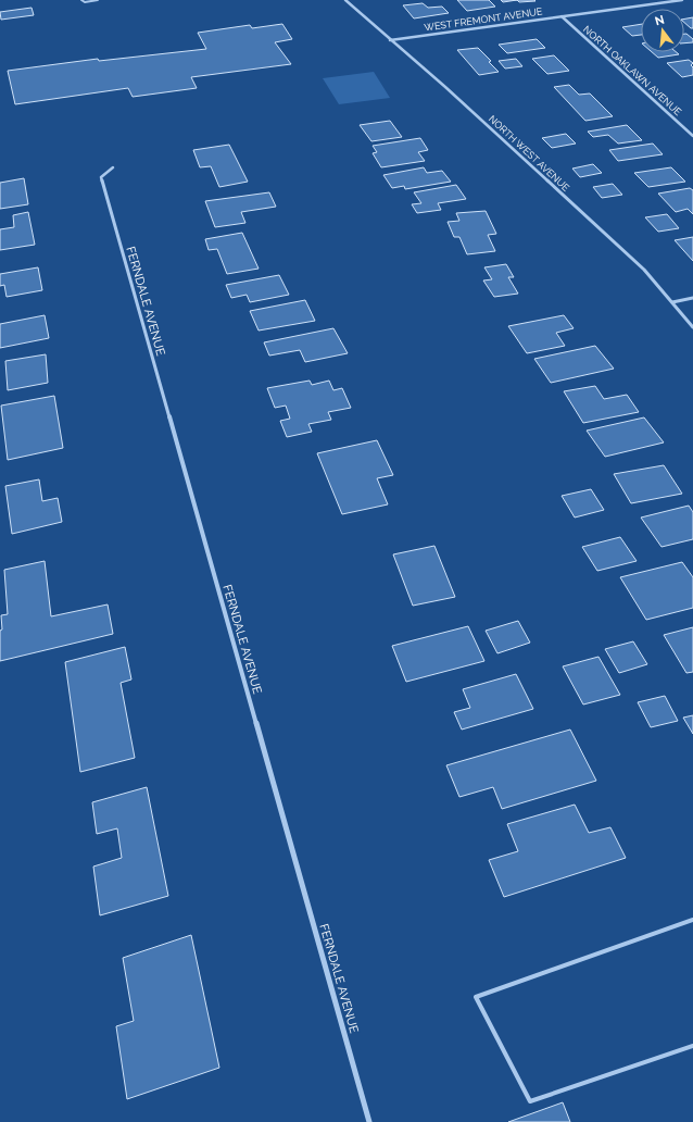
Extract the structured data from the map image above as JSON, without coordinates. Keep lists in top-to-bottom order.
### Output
{
  "streets": {
    "street": [
      "WEST FREMONT AVENUE",
      "NORTH OAKLAWN AVENUE",
      "NORTH WEST AVENUE",
      "FERNDALE AVENUE"
    ]
  },
  "crossings": [
    ["WEST FREMONT AVENUE", "NORTH OAKLAWN AVENUE"],
    ["WEST FREMONT AVENUE", "NORTH WEST AVENUE"]
  ],
  "north": "top"
}
